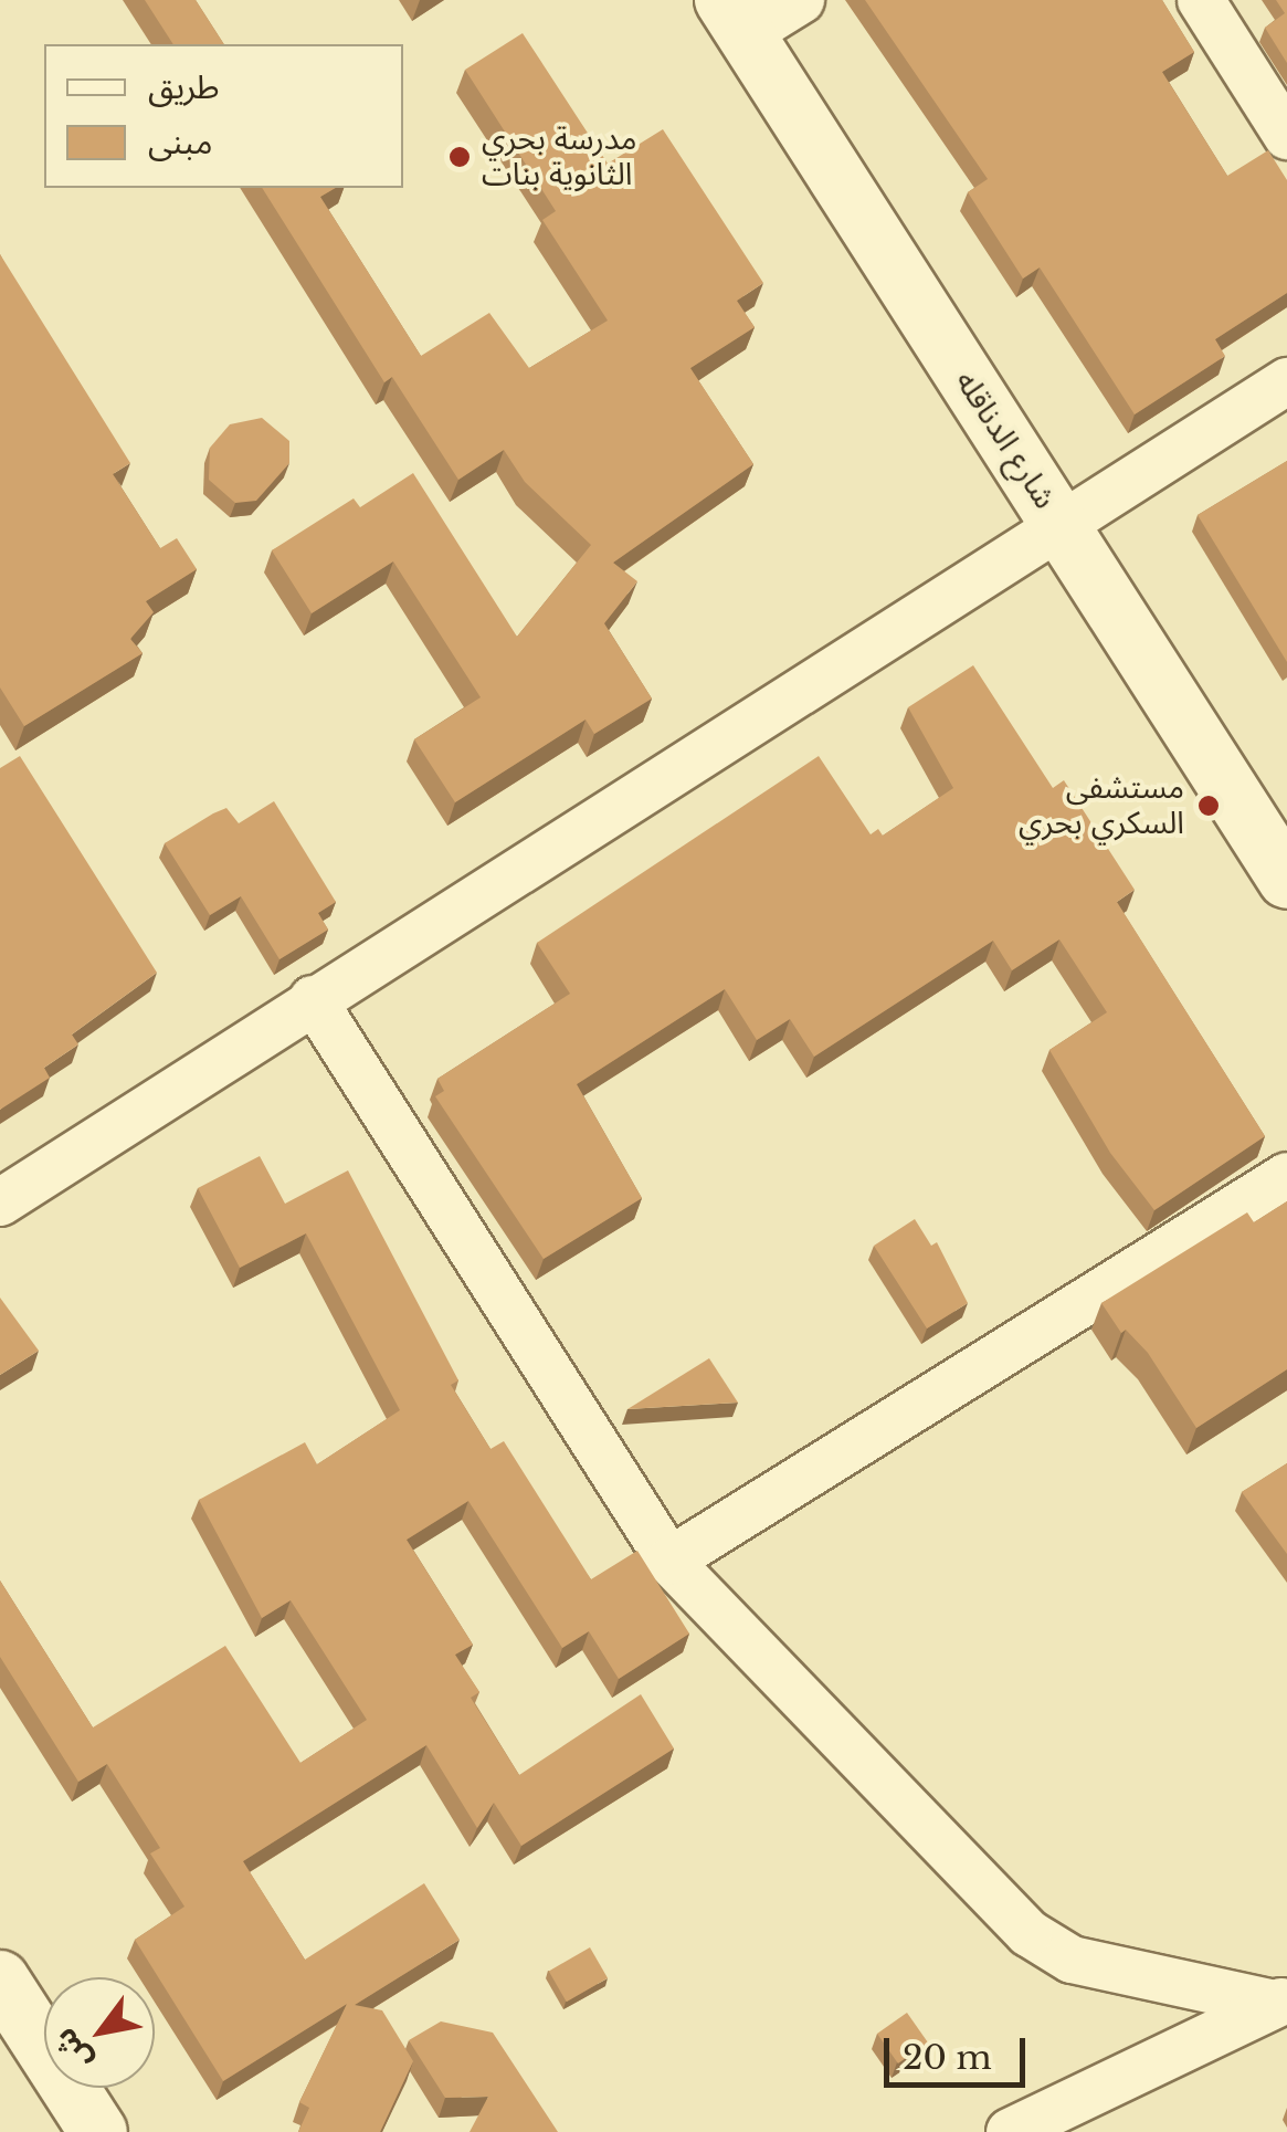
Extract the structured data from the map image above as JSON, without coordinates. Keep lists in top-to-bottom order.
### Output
{
  "streets": {
    "street": ["شارع الدناقله"]
  },
  "places": ["مدرسة بحري الثانوية بنات", "مستشفى السكري بحري"],
  "legend": ["طريق", "مبنى"],
  "scale_bar": "20 m",
  "north": "bottom left"
}
